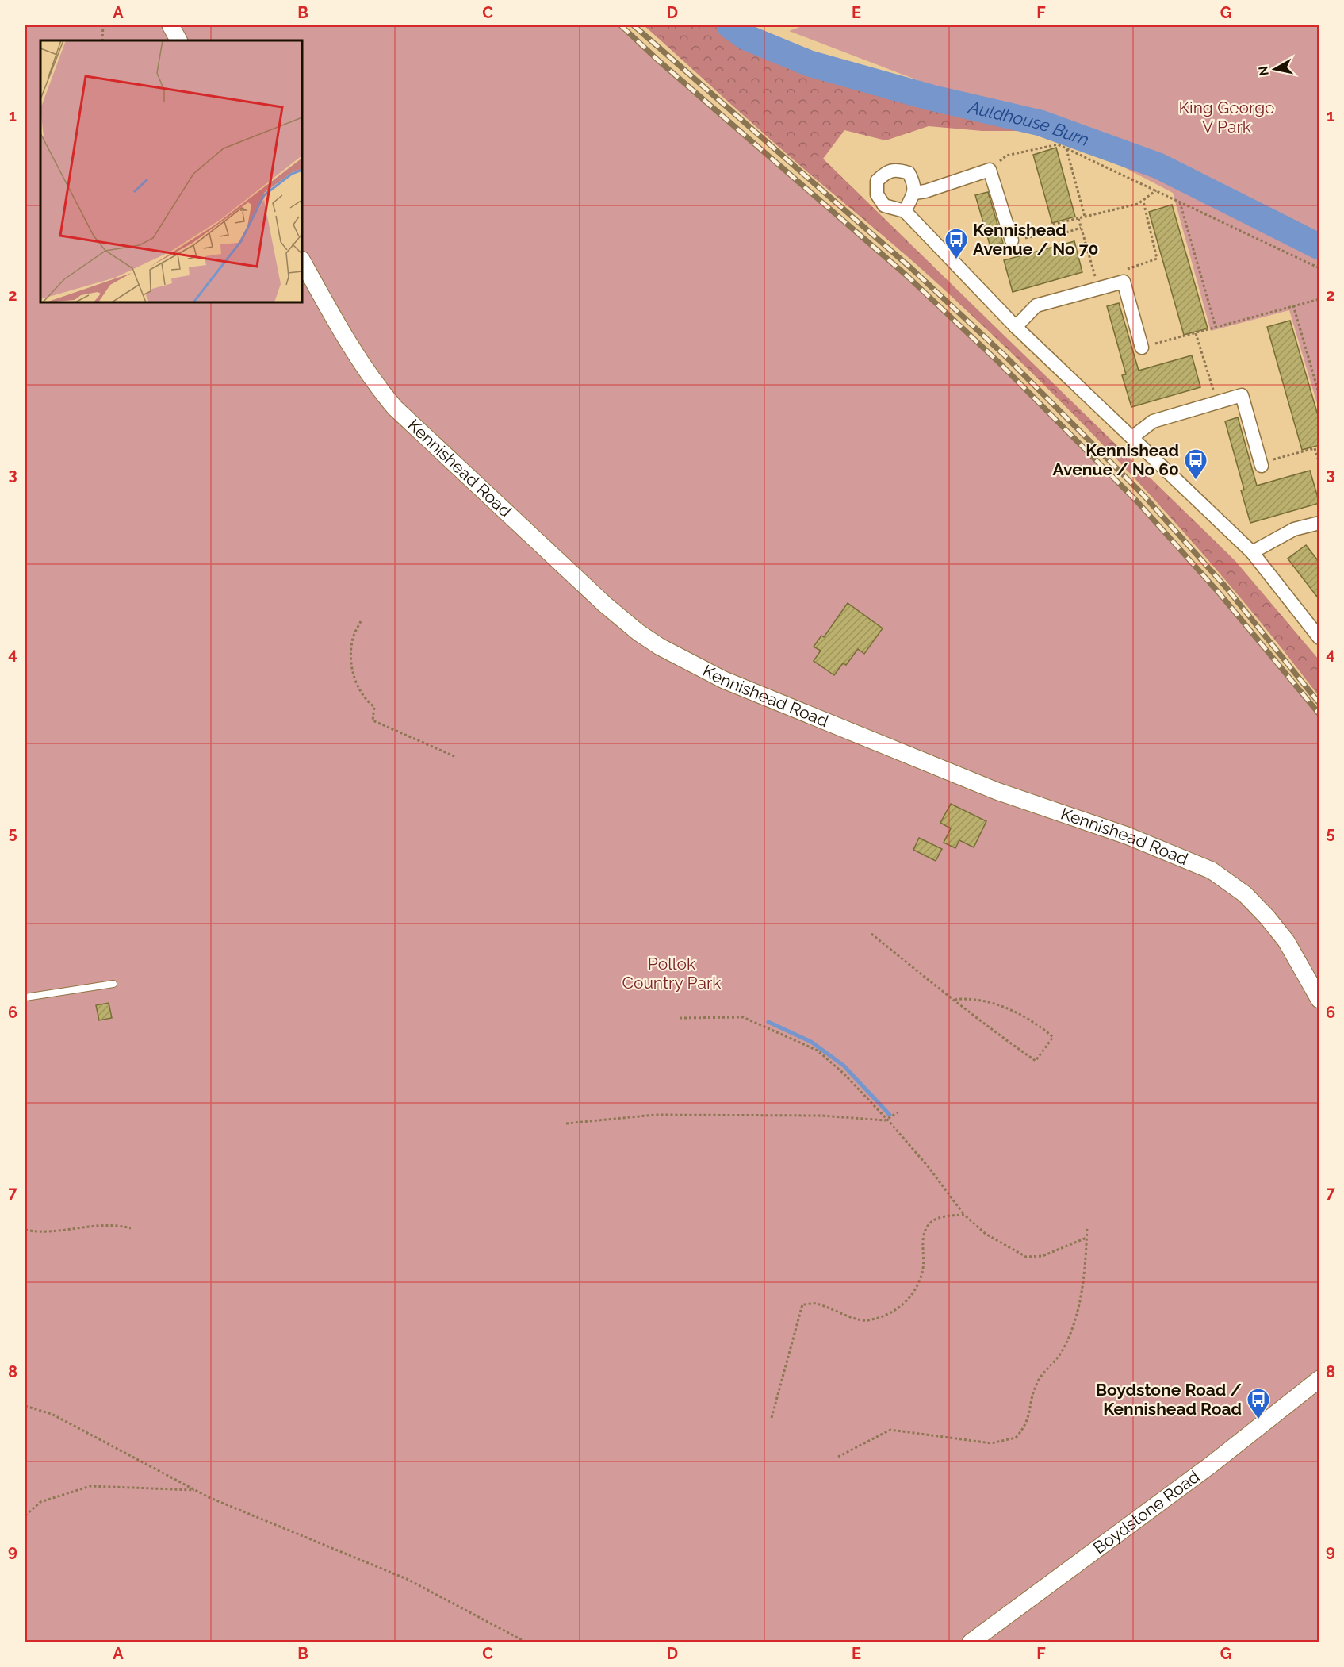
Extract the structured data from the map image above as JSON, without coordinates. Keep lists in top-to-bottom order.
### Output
{
  "streets": {
    "street": ["Kennishead Road", "Boydstone Road"]
  },
  "water": ["Auldhouse Burn"],
  "parks": ["King George V Park", "Pollok Country Park"],
  "places": {
    "bus stop": ["Kennishead Avenue / No 70", "Kennishead Avenue / No 60", "Boydstone Road / Kennishead Road"]
  },
  "north": "left",
  "grid": {
    "columns": [
      "A",
      "B",
      "C",
      "D",
      "E",
      "F",
      "G"
    ],
    "rows": [
      "1",
      "2",
      "3",
      "4",
      "5",
      "6",
      "7",
      "8",
      "9"
    ]
  }
}
